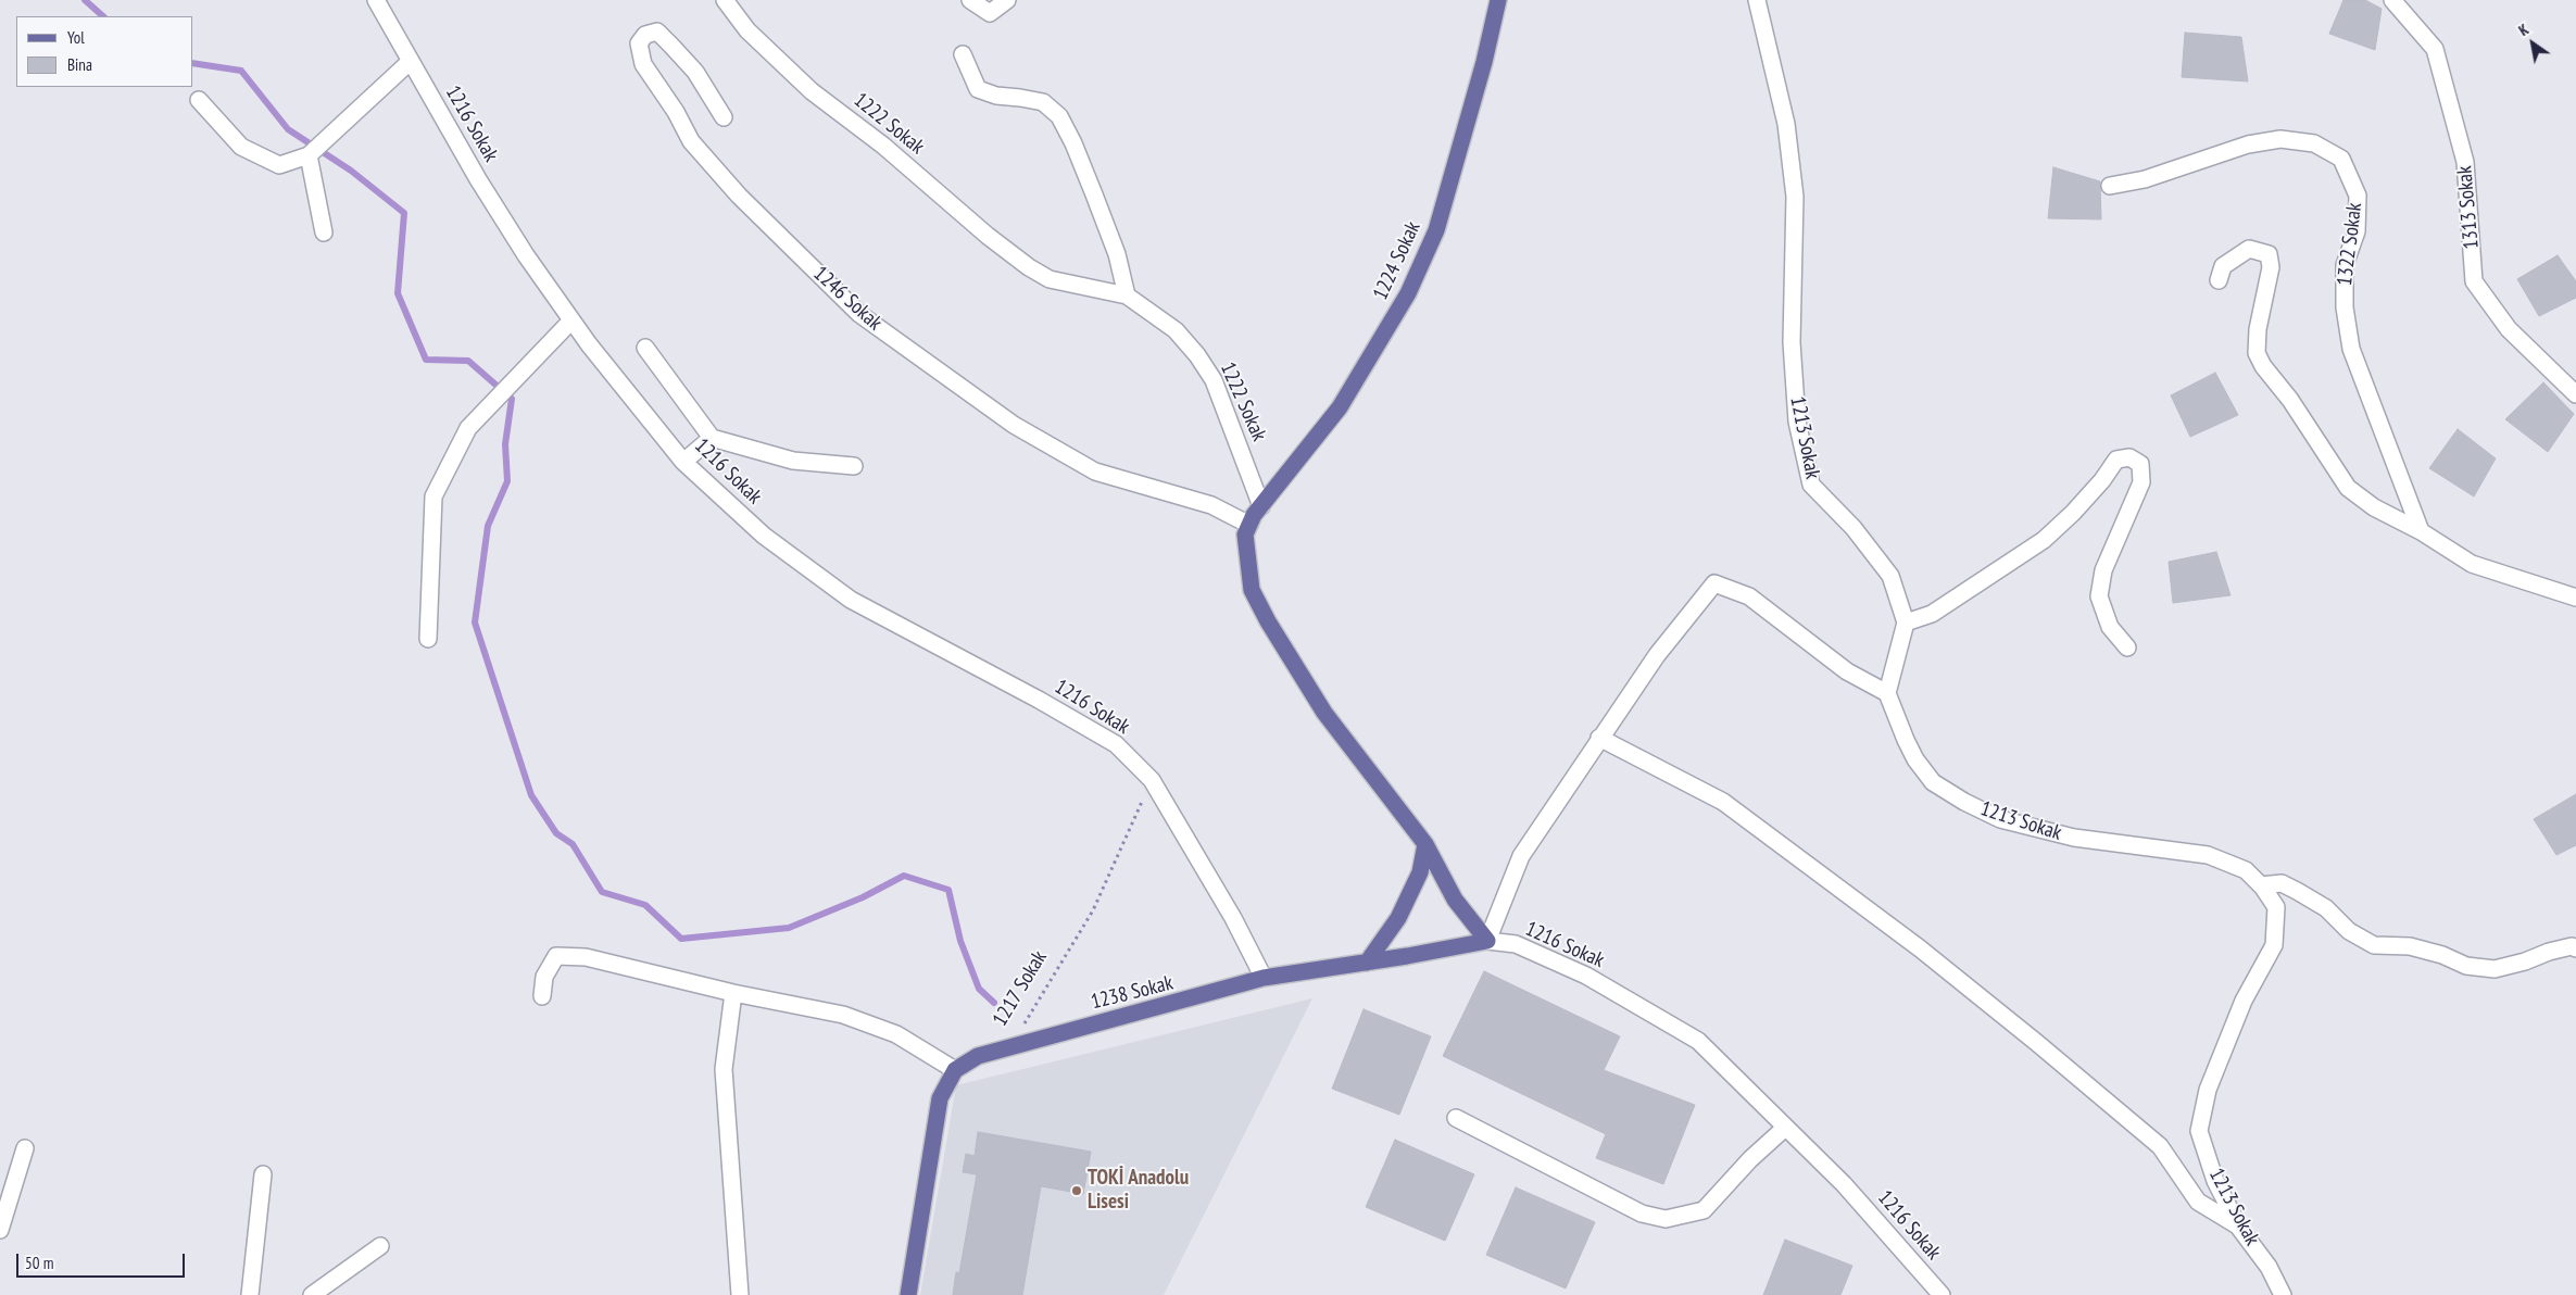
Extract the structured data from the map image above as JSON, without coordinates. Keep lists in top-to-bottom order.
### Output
{
  "streets": {
    "main road": [
      "1216 Sokak",
      "1224 Sokak",
      "1217 Sokak",
      "1238 Sokak"
    ],
    "street": [
      "1222 Sokak",
      "1313 Sokak",
      "1322 Sokak",
      "1246 Sokak",
      "1213 Sokak"
    ]
  },
  "crossings": [
    ["1216 Sokak", "1217 Sokak"],
    ["1216 Sokak", "1238 Sokak"],
    ["1222 Sokak", "1224 Sokak"],
    ["1217 Sokak", "1238 Sokak"]
  ],
  "places": ["TOKİ Anadolu Lisesi"],
  "legend": ["Yol", "Bina"],
  "scale_bar": "50 m",
  "north": "top left"
}
